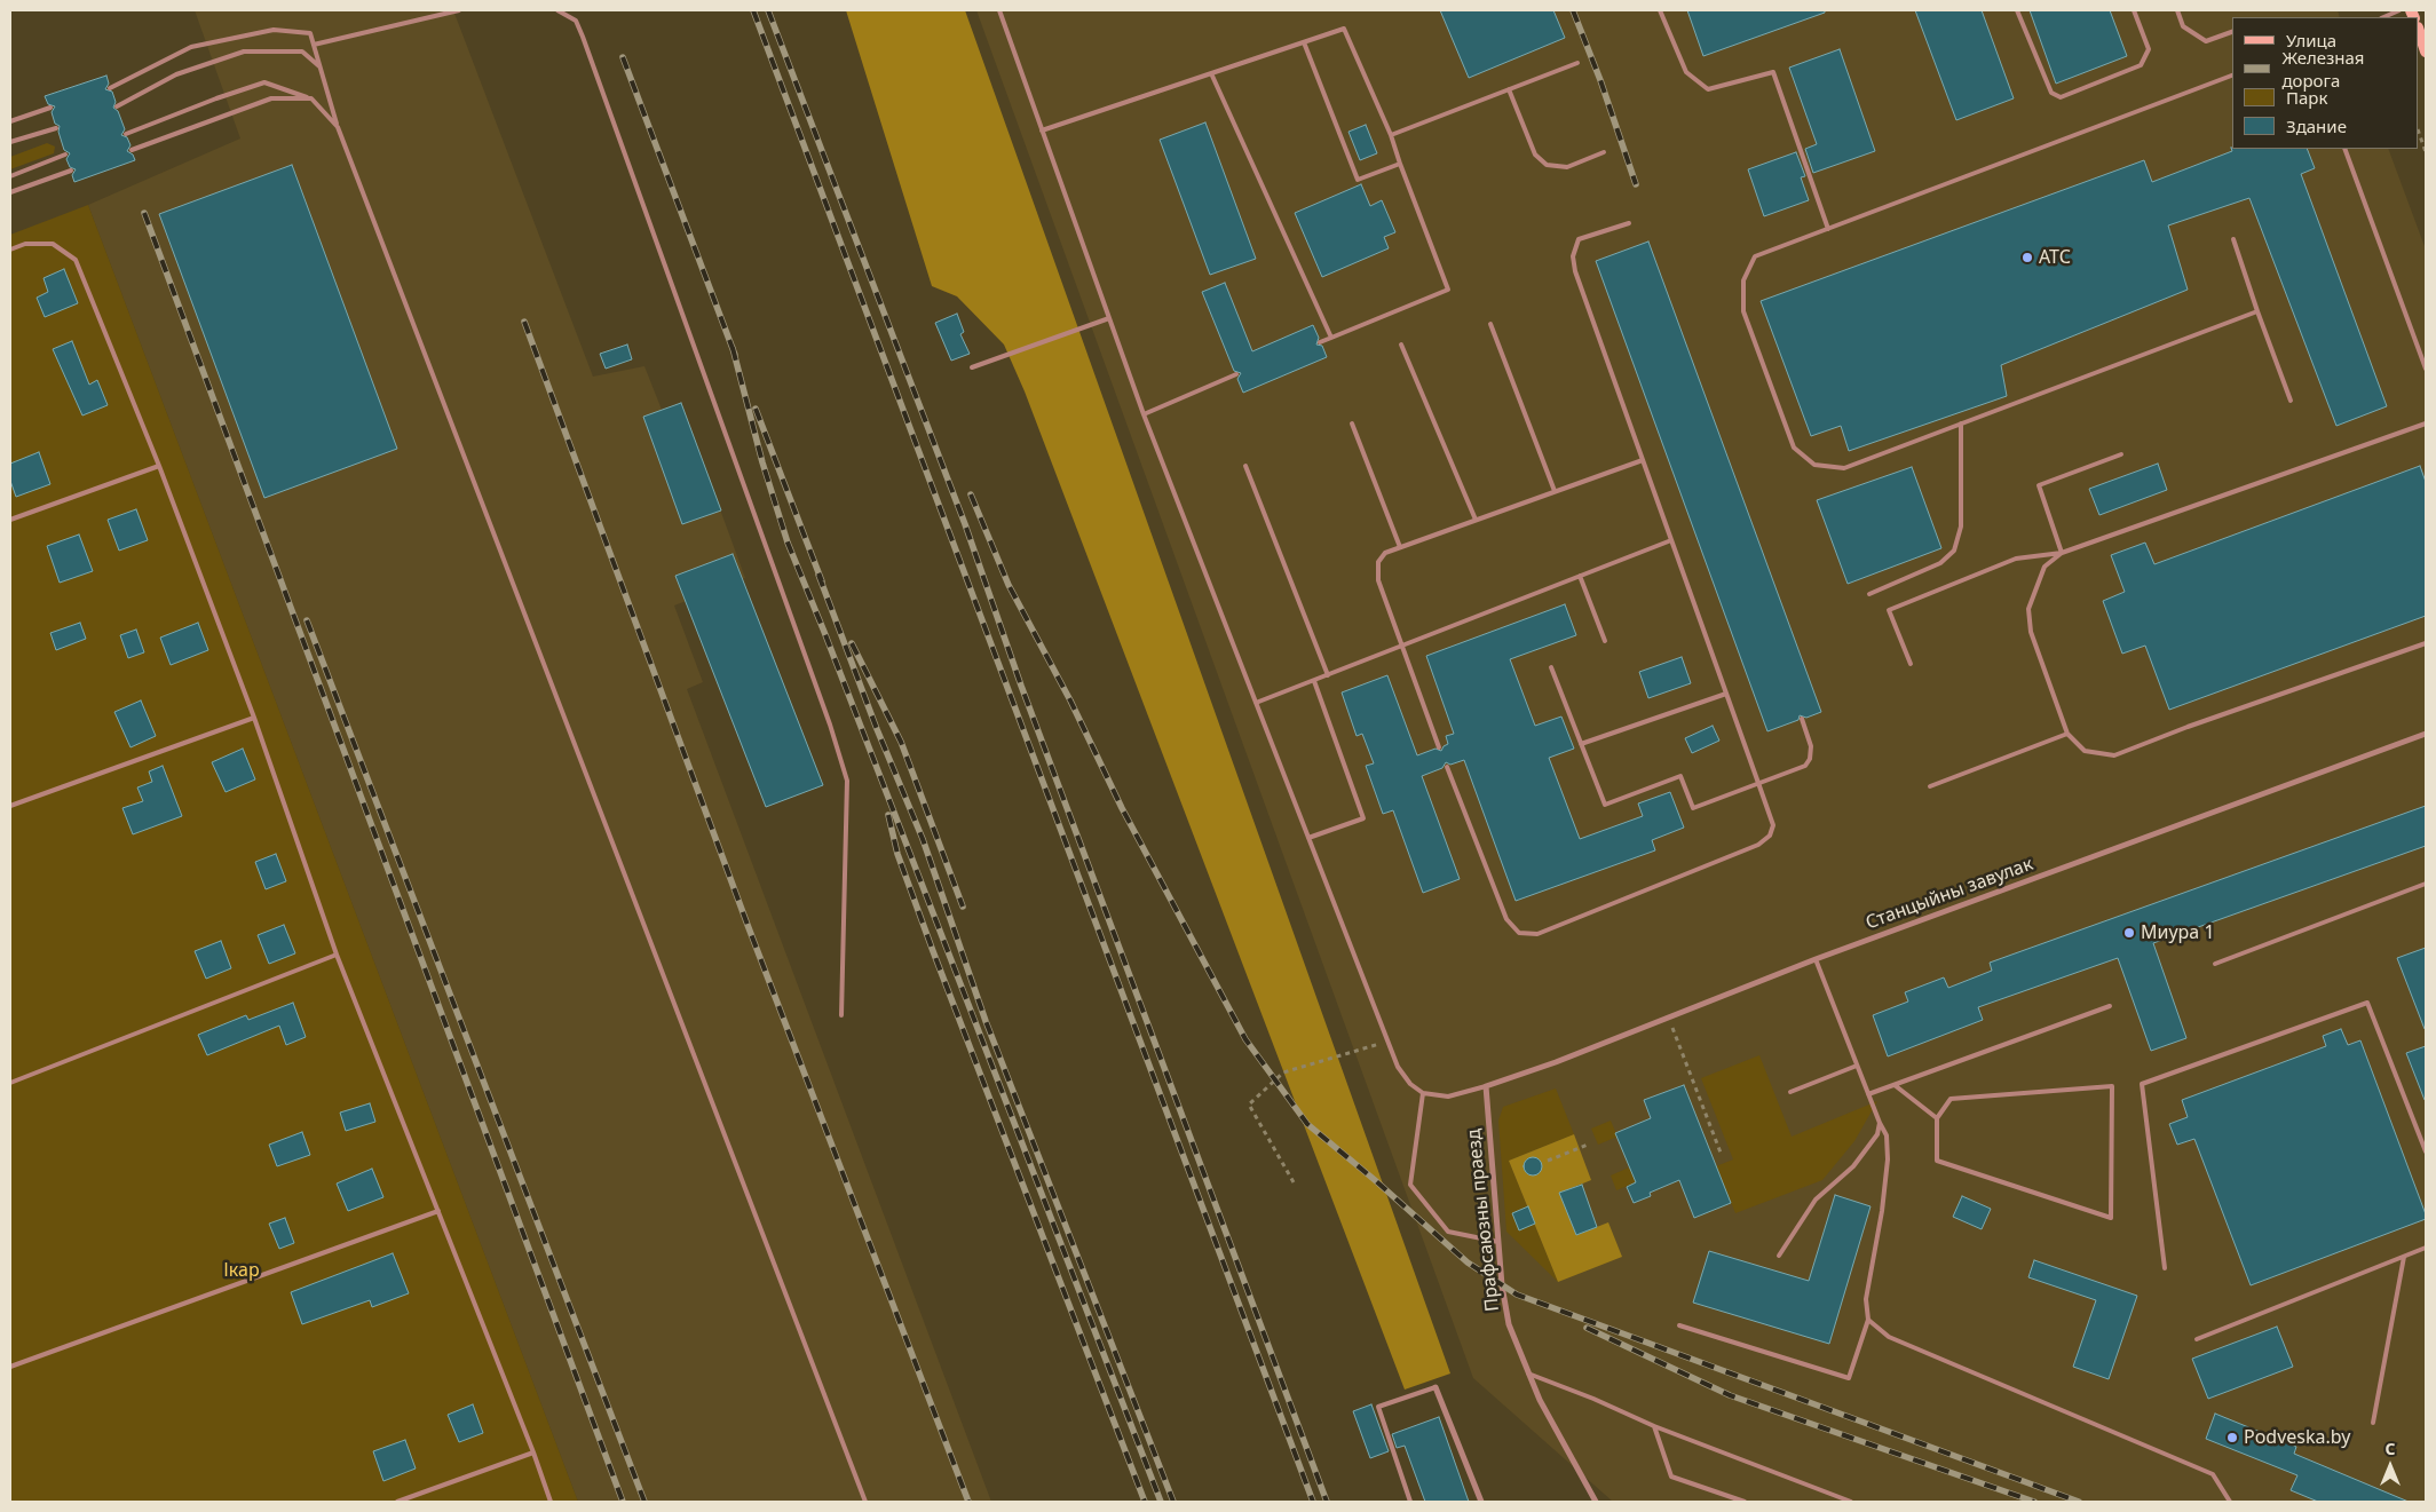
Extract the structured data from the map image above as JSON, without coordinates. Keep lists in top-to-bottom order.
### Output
{
  "streets": {
    "street": ["Станцыйны завулак", "Прафсаюзны праезд"]
  },
  "crossings": [
    ["Станцыйны завулак", "Прафсаюзны праезд"]
  ],
  "parks": ["Ікар"],
  "places": ["АТС", "Миура 1", "Podveska.by"],
  "legend": [
    "Улица",
    "Железная дорога",
    "Парк",
    "Здание"
  ],
  "north": "top"
}
